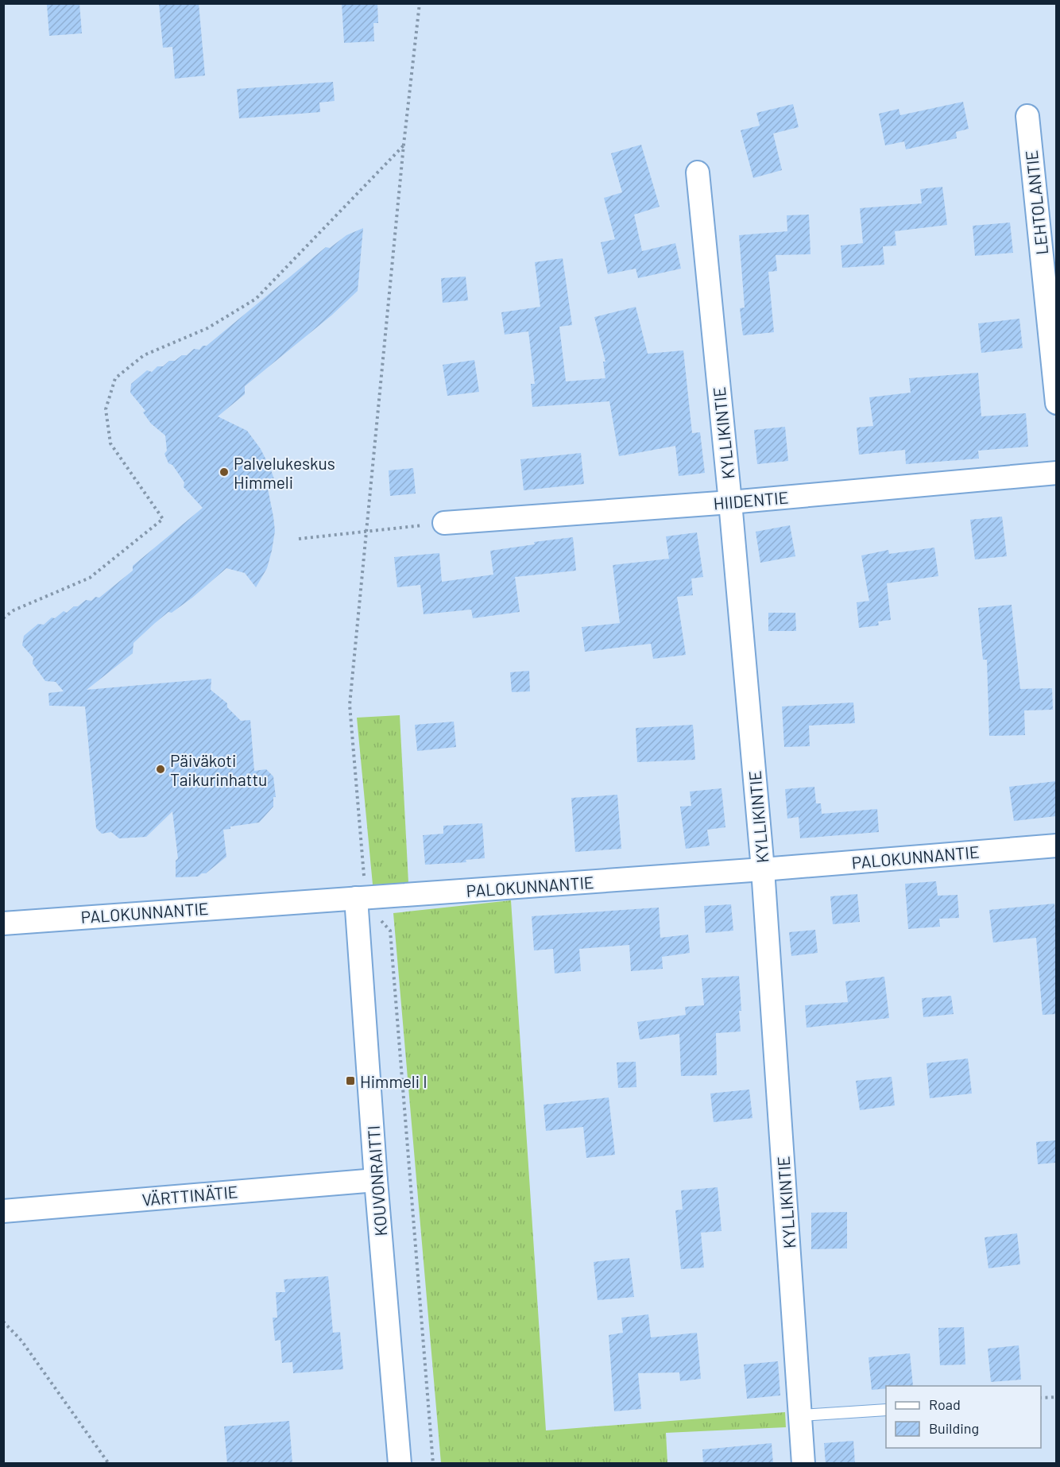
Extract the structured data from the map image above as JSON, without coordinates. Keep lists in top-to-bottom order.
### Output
{
  "streets": {
    "street": [
      "LEHTOLANTIE",
      "KYLLIKINTIE",
      "HIIDENTIE",
      "PALOKUNNANTIE",
      "KOUVONRAITTI",
      "VÄRTTINÄTIE"
    ]
  },
  "crossings": [
    ["KYLLIKINTIE", "HIIDENTIE"],
    ["KYLLIKINTIE", "PALOKUNNANTIE"],
    ["PALOKUNNANTIE", "KOUVONRAITTI"],
    ["KOUVONRAITTI", "VÄRTTINÄTIE"]
  ],
  "places": {
    "other": ["Palvelukeskus Himmeli", "Päiväkoti Taikurinhattu"],
    "transit": ["Himmeli I"]
  },
  "legend": ["Road", "Building"]
}
